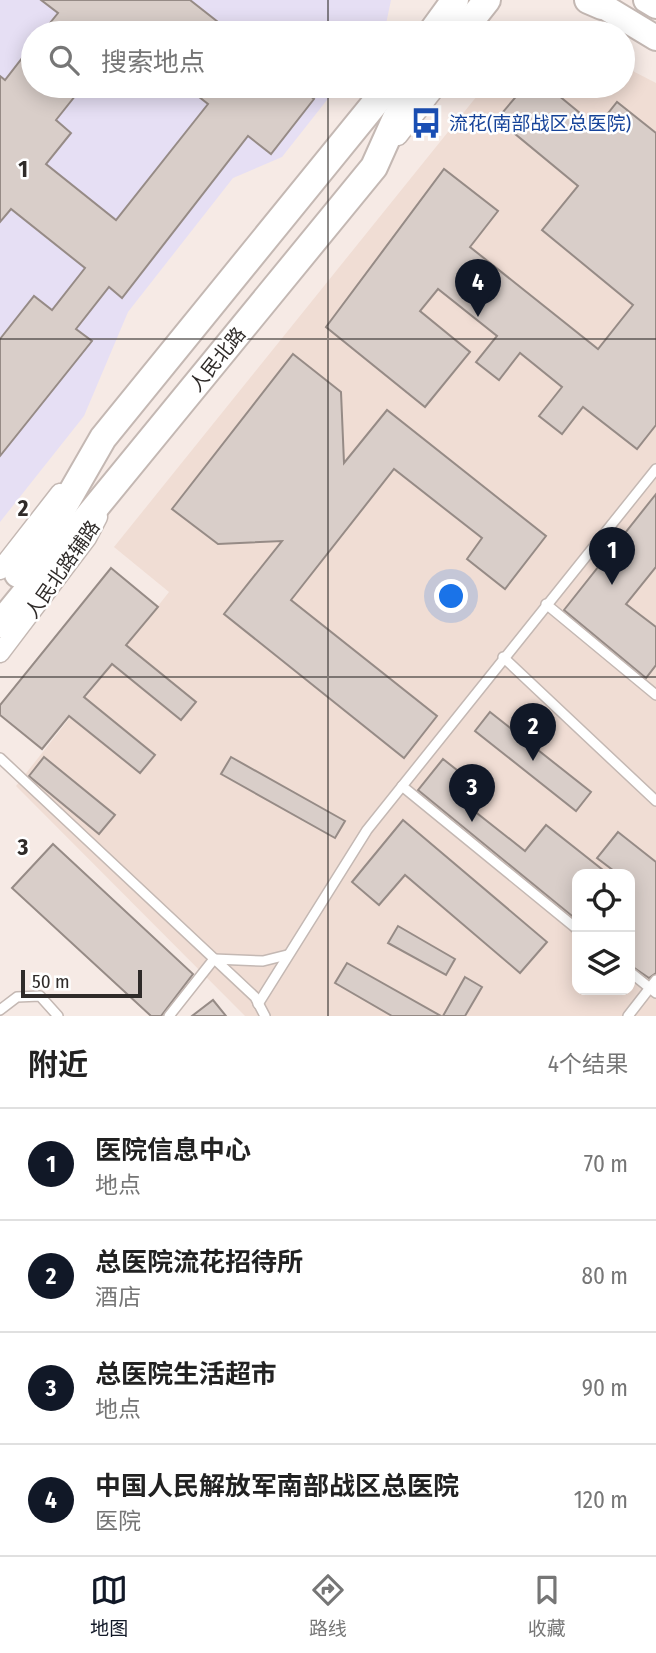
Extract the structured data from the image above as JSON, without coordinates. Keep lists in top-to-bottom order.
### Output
{
  "streets": {
    "main road": ["人民北路"],
    "street": ["人民北路辅路"]
  },
  "crossings": [
    ["人民北路", "人民北路辅路"]
  ],
  "places": {
    "bus stop": ["流花(南部战区总医院)"]
  },
  "scale_bar": "50 m",
  "page": {
    "search": "搜索地点",
    "pins": [
      "4",
      "1",
      "2",
      "3"
    ],
    "scale": "50 m",
    "heading": ["附近", "4个结果"],
    "list": [
      {
        "mark": "1",
        "name": "医院信息中心",
        "note": "地点",
        "value": "70 m"
      },
      {
        "mark": "2",
        "name": "总医院流花招待所",
        "note": "酒店",
        "value": "80 m"
      },
      {
        "mark": "3",
        "name": "总医院生活超市",
        "note": "地点",
        "value": "90 m"
      },
      {
        "mark": "4",
        "name": "中国人民解放军南部战区总医院",
        "note": "医院",
        "value": "120 m"
      }
    ],
    "nav": ["地图", "路线", "收藏"]
  },
  "grid": {
    "rows": ["1", "2", "3"]
  }
}
